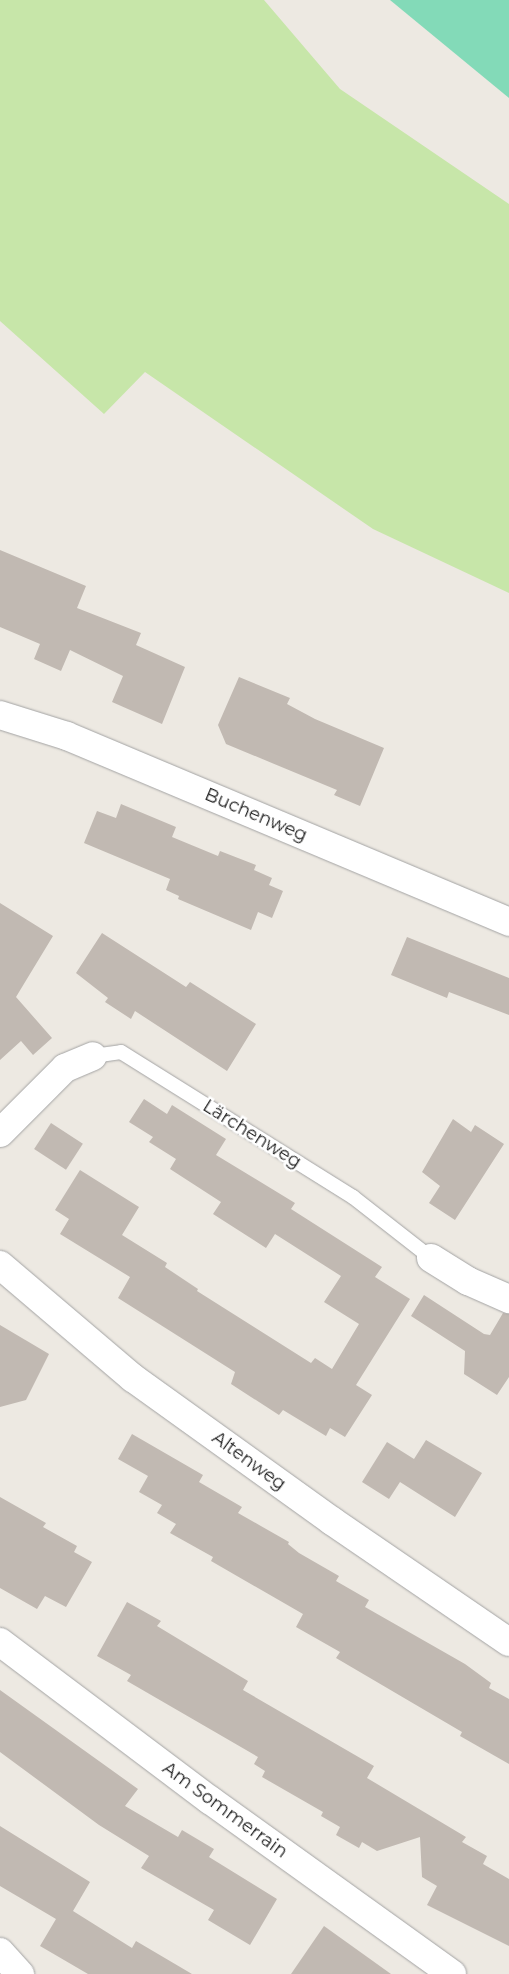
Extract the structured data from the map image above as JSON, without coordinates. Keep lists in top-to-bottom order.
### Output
{
  "streets": {
    "street": [
      "Buchenweg",
      "Lärchenweg",
      "Altenweg",
      "Am Sommerrain"
    ]
  }
}
